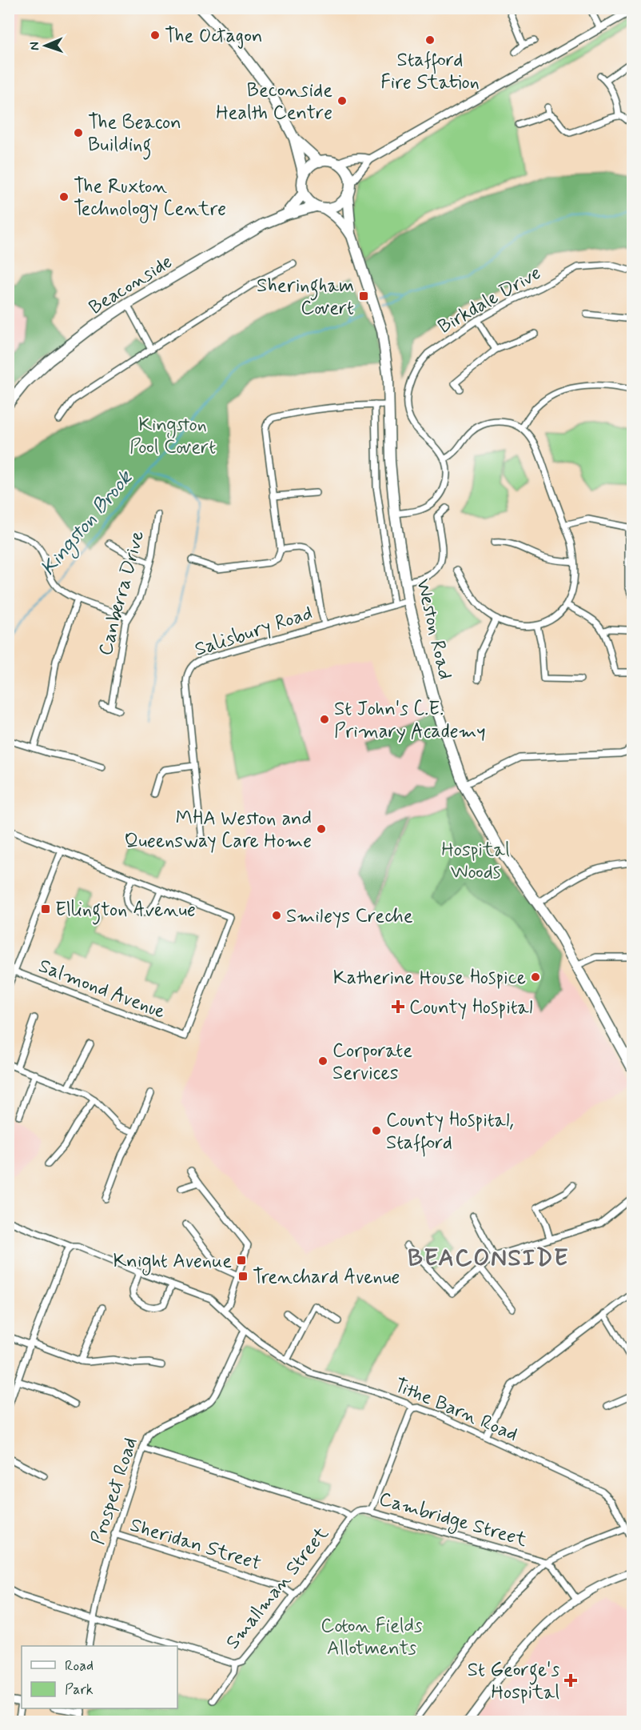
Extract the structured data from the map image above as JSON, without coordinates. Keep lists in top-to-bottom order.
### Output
{
  "streets": {
    "highway": ["Beaconside", "Weston Road"],
    "street": [
      "Birkdale Drive",
      "Canberra Drive",
      "Salisbury Road",
      "Salmond Avenue",
      "Tithe Barn Road",
      "Prospect Road",
      "Cambridge Street",
      "Sheridan Street",
      "Smallman Street"
    ]
  },
  "crossings": [
    ["Beaconside", "Weston Road"],
    ["Weston Road", "Salisbury Road"],
    ["Tithe Barn Road", "Prospect Road"],
    ["Prospect Road", "Cambridge Street"],
    ["Prospect Road", "Sheridan Street"],
    ["Cambridge Street", "Smallman Street"],
    ["Sheridan Street", "Smallman Street"]
  ],
  "districts": ["BEACONSIDE"],
  "water": ["Kingston Brook"],
  "parks": ["Kingston Pool Covert", "Hospital Woods", "Coton Fields Allotments"],
  "places": {
    "other": [
      "The Octagon",
      "Stafford Fire Station",
      "Beconside Health Centre",
      "The Beacon Building",
      "The Ruxton Technology Centre",
      "St John's C.E. Primary Academy",
      "MHA Weston and Queensway Care Home",
      "Smileys Creche",
      "Katherine House Hospice",
      "Corporate Services",
      "County Hospital, Stafford"
    ],
    "transit": [
      "Sheringham Covert",
      "Ellington Avenue",
      "Knight Avenue",
      "Trenchard Avenue"
    ],
    "health": ["County Hospital", "St George's Hospital"]
  },
  "legend": ["Road", "Park"],
  "north": "left"
}
